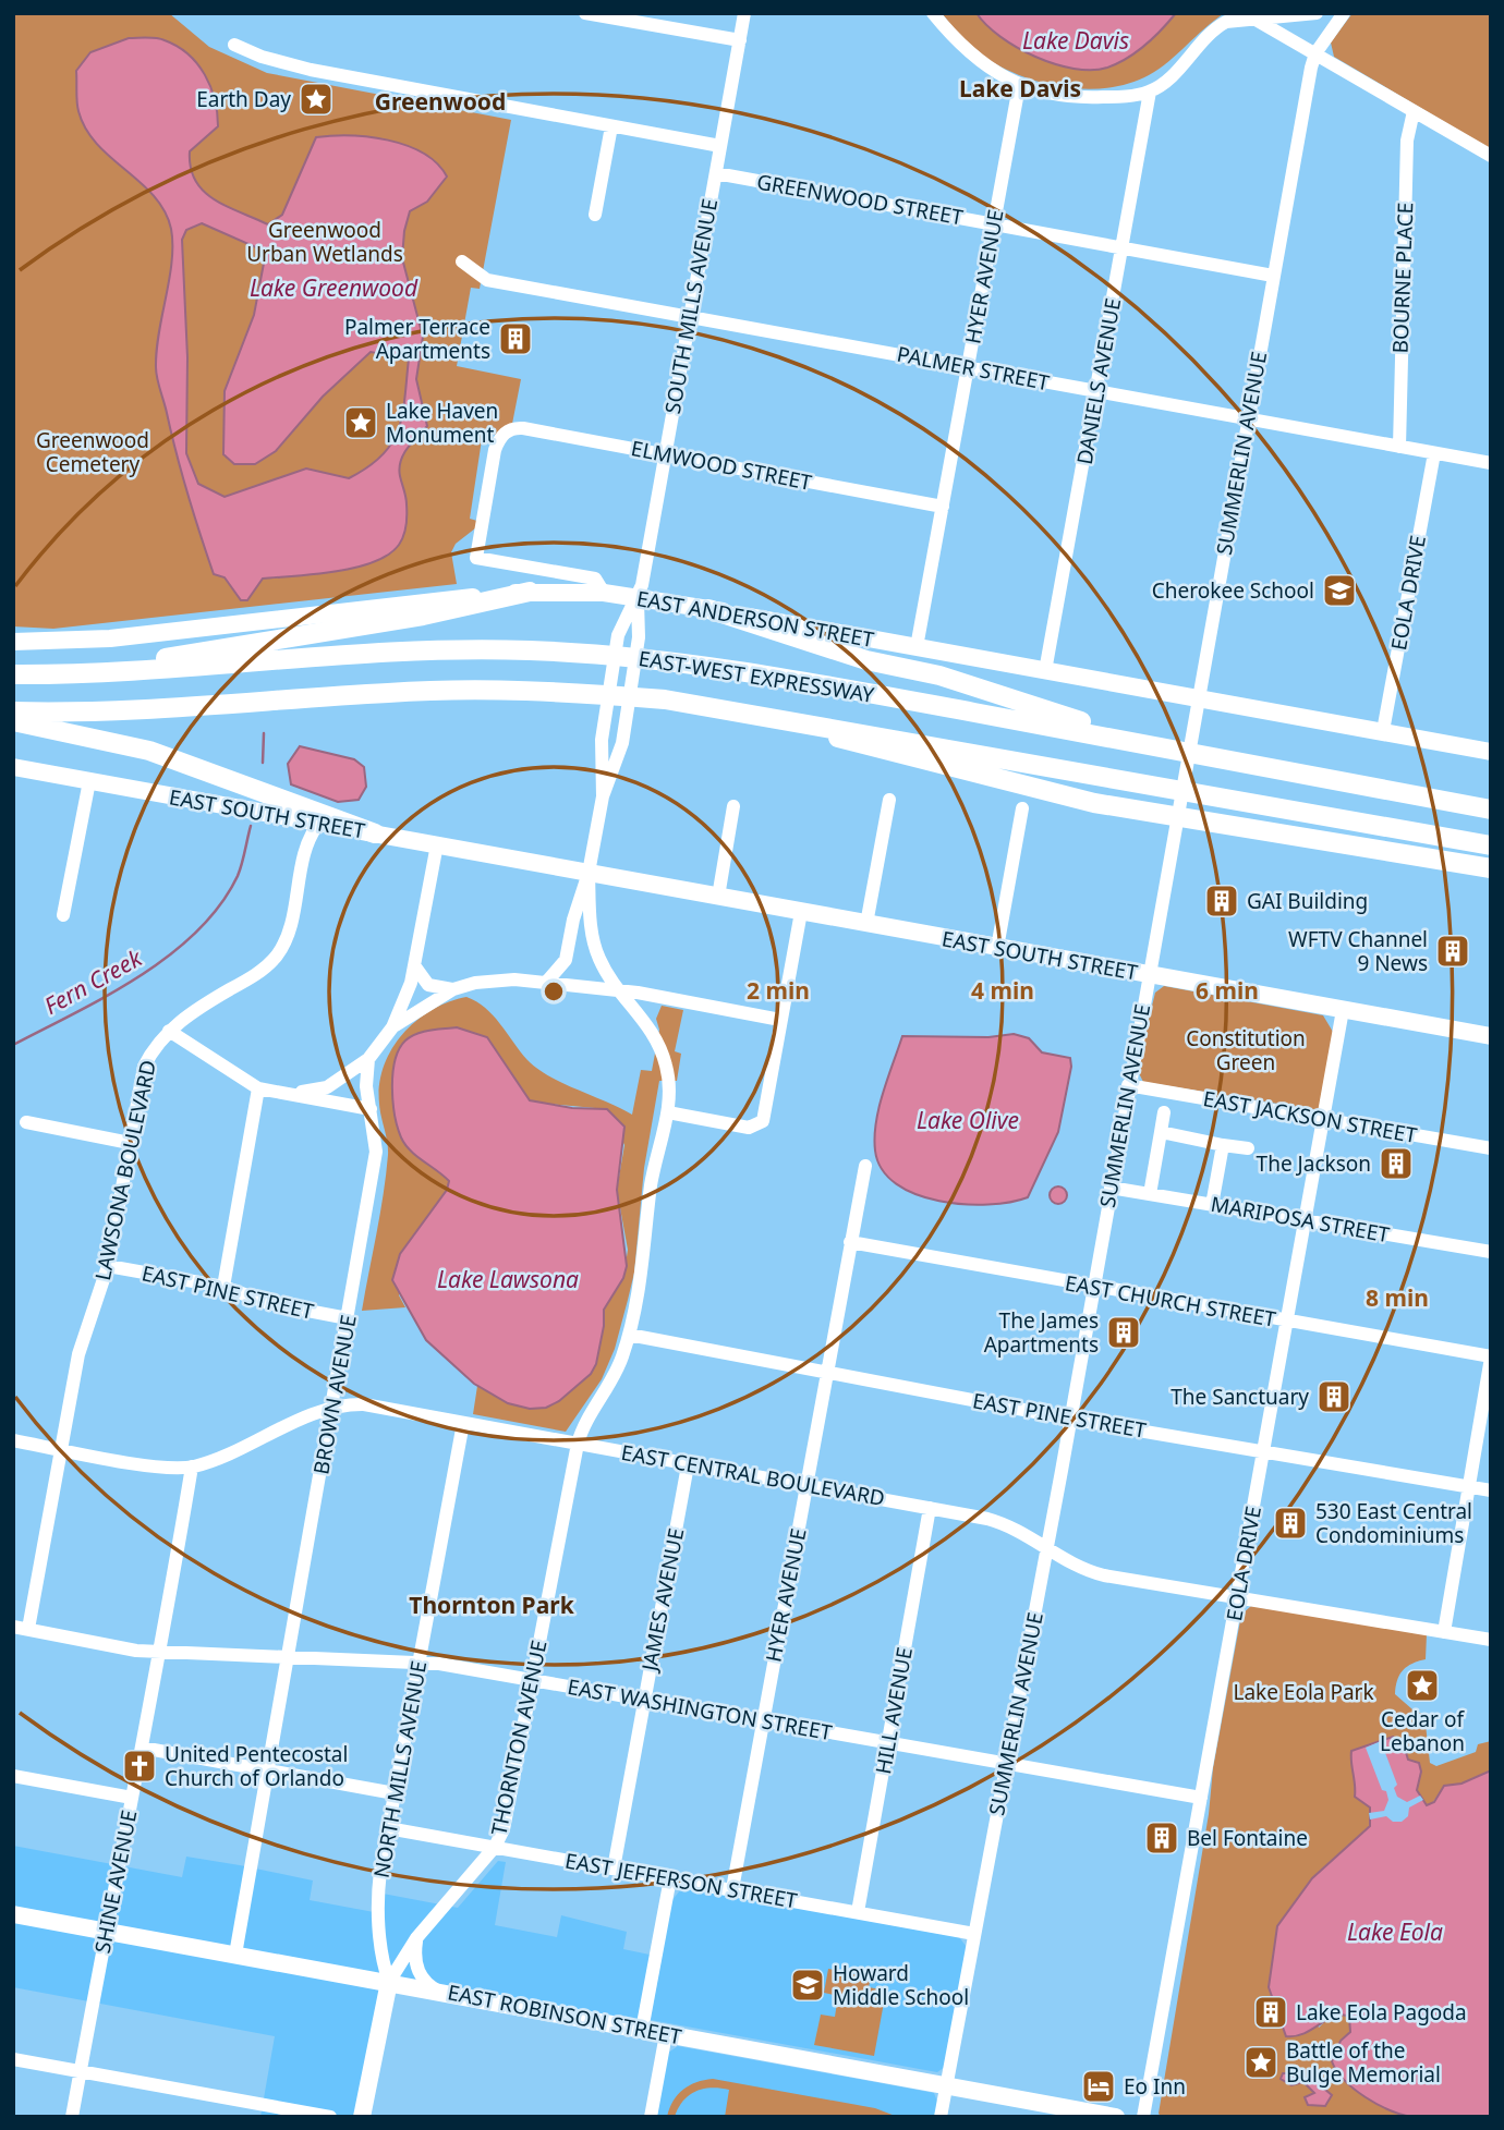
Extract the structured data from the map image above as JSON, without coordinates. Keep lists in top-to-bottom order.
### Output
{
  "streets": {
    "highway": ["EAST-WEST EXPRESSWAY"],
    "main road": [
      "EAST ANDERSON STREET",
      "EAST SOUTH STREET",
      "NORTH MILLS AVENUE",
      "EAST ROBINSON STREET"
    ],
    "street": [
      "GREENWOOD STREET",
      "HYER AVENUE",
      "BOURNE PLACE",
      "SOUTH MILLS AVENUE",
      "PALMER STREET",
      "DANIELS AVENUE",
      "SUMMERLIN AVENUE",
      "ELMWOOD STREET",
      "EOLA DRIVE",
      "EAST JACKSON STREET",
      "LAWSONA BOULEVARD",
      "MARIPOSA STREET",
      "EAST PINE STREET",
      "EAST CHURCH STREET",
      "BROWN AVENUE",
      "EAST CENTRAL BOULEVARD",
      "JAMES AVENUE",
      "EAST WASHINGTON STREET",
      "HILL AVENUE",
      "THORNTON AVENUE",
      "EAST JEFFERSON STREET",
      "SHINE AVENUE"
    ]
  },
  "crossings": [
    ["GREENWOOD STREET", "HYER AVENUE"],
    ["GREENWOOD STREET", "SOUTH MILLS AVENUE"],
    ["GREENWOOD STREET", "DANIELS AVENUE"],
    ["GREENWOOD STREET", "SUMMERLIN AVENUE"],
    ["HYER AVENUE", "PALMER STREET"],
    ["HYER AVENUE", "ELMWOOD STREET"],
    ["HYER AVENUE", "EAST ANDERSON STREET"],
    ["HYER AVENUE", "EAST PINE STREET"],
    ["HYER AVENUE", "EAST CHURCH STREET"],
    ["HYER AVENUE", "EAST CENTRAL BOULEVARD"],
    ["HYER AVENUE", "EAST WASHINGTON STREET"],
    ["HYER AVENUE", "EAST JEFFERSON STREET"],
    ["BOURNE PLACE", "PALMER STREET"],
    ["SOUTH MILLS AVENUE", "PALMER STREET"],
    ["SOUTH MILLS AVENUE", "ELMWOOD STREET"],
    ["SOUTH MILLS AVENUE", "EAST ANDERSON STREET"],
    ["SOUTH MILLS AVENUE", "EAST SOUTH STREET"],
    ["SOUTH MILLS AVENUE", "THORNTON AVENUE"],
    ["PALMER STREET", "DANIELS AVENUE"],
    ["PALMER STREET", "SUMMERLIN AVENUE"],
    ["PALMER STREET", "EOLA DRIVE"],
    ["DANIELS AVENUE", "EAST ANDERSON STREET"],
    ["SUMMERLIN AVENUE", "EAST ANDERSON STREET"],
    ["SUMMERLIN AVENUE", "EAST SOUTH STREET"],
    ["SUMMERLIN AVENUE", "EAST JACKSON STREET"],
    ["SUMMERLIN AVENUE", "MARIPOSA STREET"],
    ["SUMMERLIN AVENUE", "EAST PINE STREET"],
    ["SUMMERLIN AVENUE", "EAST CHURCH STREET"],
    ["SUMMERLIN AVENUE", "EAST CENTRAL BOULEVARD"],
    ["SUMMERLIN AVENUE", "EAST WASHINGTON STREET"],
    ["SUMMERLIN AVENUE", "EAST JEFFERSON STREET"],
    ["SUMMERLIN AVENUE", "EAST ROBINSON STREET"],
    ["ELMWOOD STREET", "EAST ANDERSON STREET"],
    ["EOLA DRIVE", "EAST ANDERSON STREET"],
    ["EOLA DRIVE", "EAST SOUTH STREET"],
    ["EOLA DRIVE", "EAST JACKSON STREET"],
    ["EOLA DRIVE", "MARIPOSA STREET"],
    ["EOLA DRIVE", "EAST PINE STREET"],
    ["EOLA DRIVE", "EAST CHURCH STREET"],
    ["EOLA DRIVE", "EAST CENTRAL BOULEVARD"],
    ["EOLA DRIVE", "EAST WASHINGTON STREET"],
    ["EAST SOUTH STREET", "LAWSONA BOULEVARD"],
    ["EAST SOUTH STREET", "THORNTON AVENUE"],
    ["LAWSONA BOULEVARD", "EAST PINE STREET"],
    ["LAWSONA BOULEVARD", "EAST CENTRAL BOULEVARD"],
    ["LAWSONA BOULEVARD", "EAST WASHINGTON STREET"],
    ["EAST PINE STREET", "BROWN AVENUE"],
    ["EAST PINE STREET", "THORNTON AVENUE"],
    ["BROWN AVENUE", "EAST CENTRAL BOULEVARD"],
    ["BROWN AVENUE", "EAST WASHINGTON STREET"],
    ["BROWN AVENUE", "EAST ROBINSON STREET"],
    ["EAST CENTRAL BOULEVARD", "JAMES AVENUE"],
    ["EAST CENTRAL BOULEVARD", "HILL AVENUE"],
    ["EAST CENTRAL BOULEVARD", "THORNTON AVENUE"],
    ["EAST CENTRAL BOULEVARD", "NORTH MILLS AVENUE"],
    ["EAST CENTRAL BOULEVARD", "SHINE AVENUE"],
    ["JAMES AVENUE", "EAST WASHINGTON STREET"],
    ["JAMES AVENUE", "EAST JEFFERSON STREET"],
    ["EAST WASHINGTON STREET", "HILL AVENUE"],
    ["EAST WASHINGTON STREET", "THORNTON AVENUE"],
    ["EAST WASHINGTON STREET", "NORTH MILLS AVENUE"],
    ["EAST WASHINGTON STREET", "SHINE AVENUE"],
    ["HILL AVENUE", "EAST JEFFERSON STREET"],
    ["THORNTON AVENUE", "NORTH MILLS AVENUE"],
    ["THORNTON AVENUE", "EAST JEFFERSON STREET"],
    ["THORNTON AVENUE", "EAST ROBINSON STREET"],
    ["NORTH MILLS AVENUE", "EAST JEFFERSON STREET"],
    ["NORTH MILLS AVENUE", "EAST ROBINSON STREET"],
    ["SHINE AVENUE", "EAST ROBINSON STREET"]
  ],
  "districts": ["Lake Davis", "Greenwood", "Thornton Park"],
  "water": [
    "Lake Davis",
    "Lake Greenwood",
    "Fern Creek",
    "Lake Olive",
    "Lake Lawsona",
    "Lake Eola"
  ],
  "parks": [
    "Greenwood Urban Wetlands",
    "Greenwood Cemetery",
    "Constitution Green",
    "Lake Eola Park"
  ],
  "places": {
    "place": [
      "Earth Day",
      "Lake Haven Monument",
      "Cedar of Lebanon",
      "Battle of the Bulge Memorial"
    ],
    "building": [
      "Palmer Terrace Apartments",
      "GAI Building",
      "WFTV Channel 9 News",
      "The Jackson",
      "The James Apartments",
      "The Sanctuary",
      "530 East Central Condominiums",
      "Bel Fontaine",
      "Lake Eola Pagoda"
    ],
    "school or university": ["Cherokee School", "Howard Middle School"],
    "church": ["United Pentecostal Church of Orlando"],
    "hotel": ["Eo Inn"]
  },
  "rings": [
    "2 min",
    "4 min",
    "6 min",
    "8 min"
  ]
}
